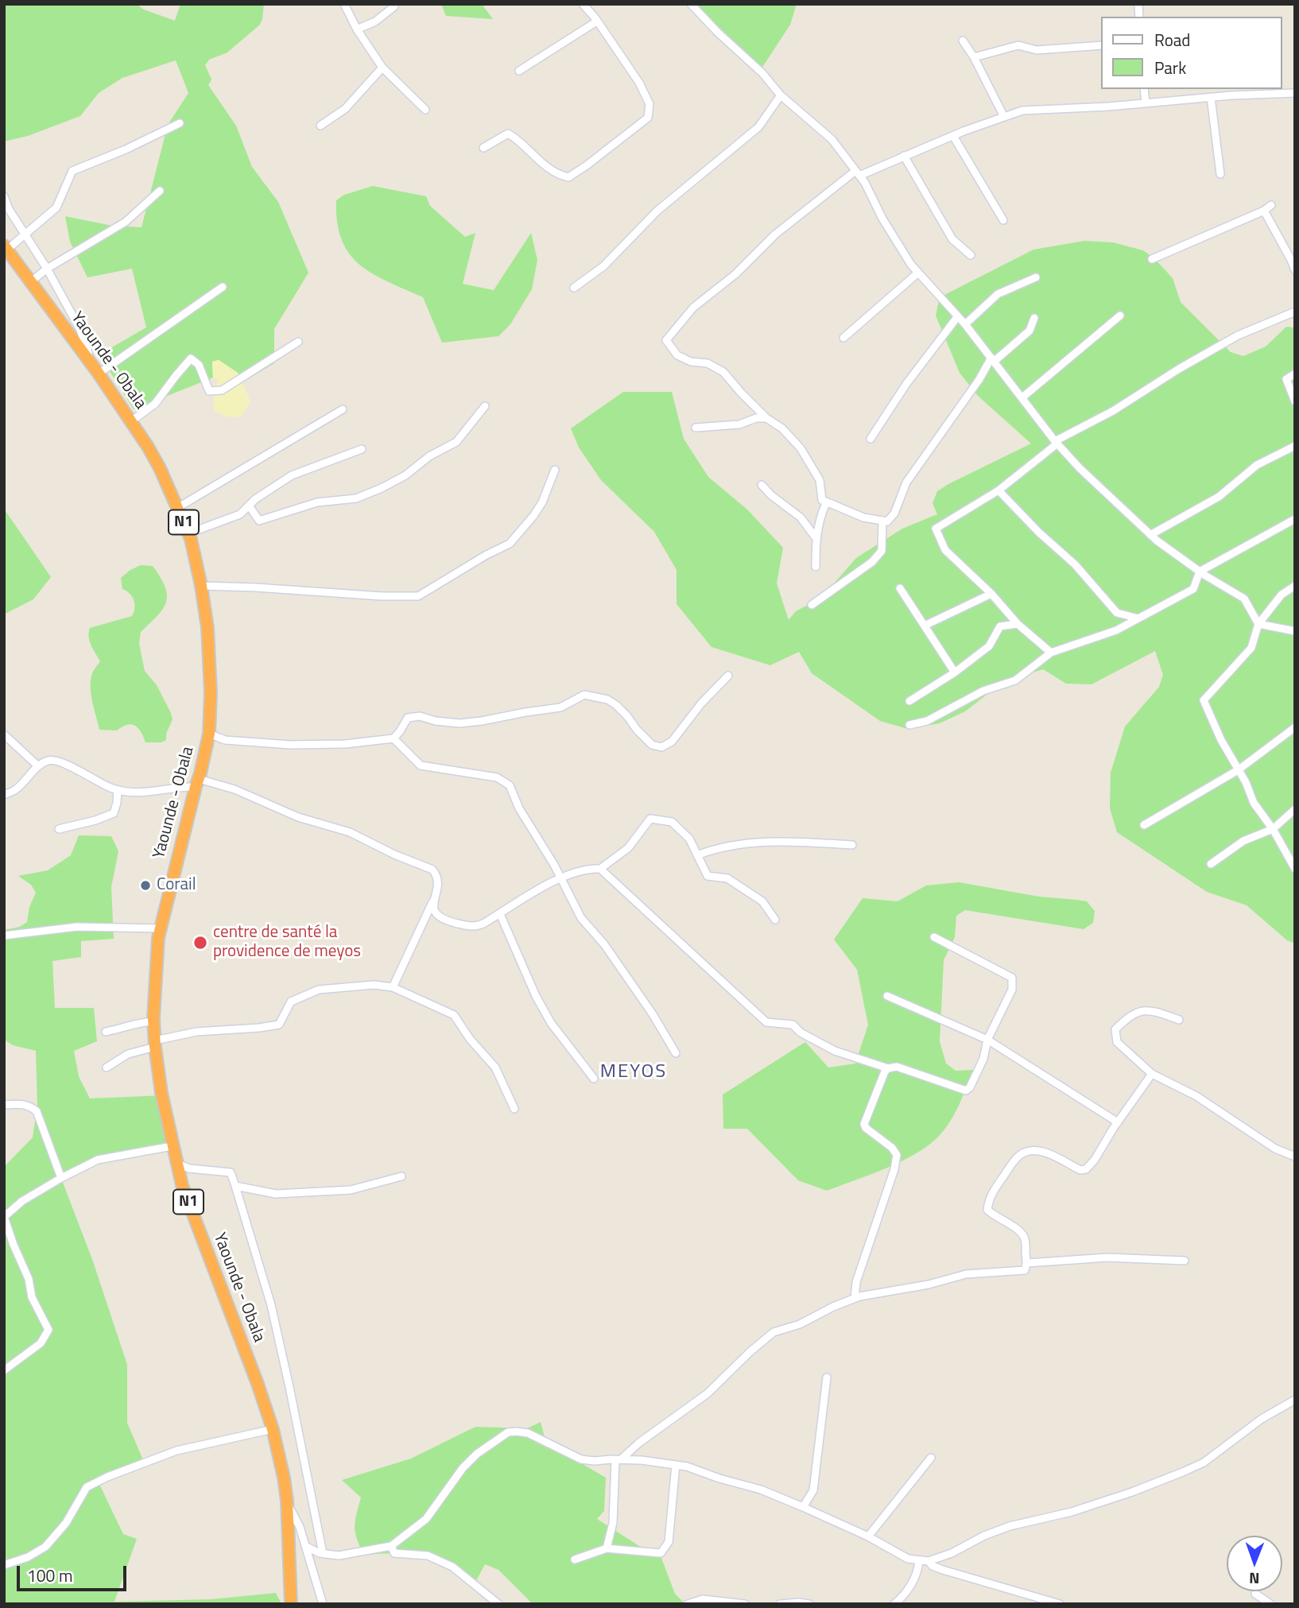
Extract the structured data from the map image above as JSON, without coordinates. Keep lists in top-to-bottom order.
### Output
{
  "streets": {
    "highway": ["Yaounde - Obala", "N1"]
  },
  "districts": ["MEYOS"],
  "places": ["Corail", "centre de santé la providence de meyos"],
  "legend": ["Road", "Park"],
  "scale_bar": "100 m",
  "north": "bottom"
}
